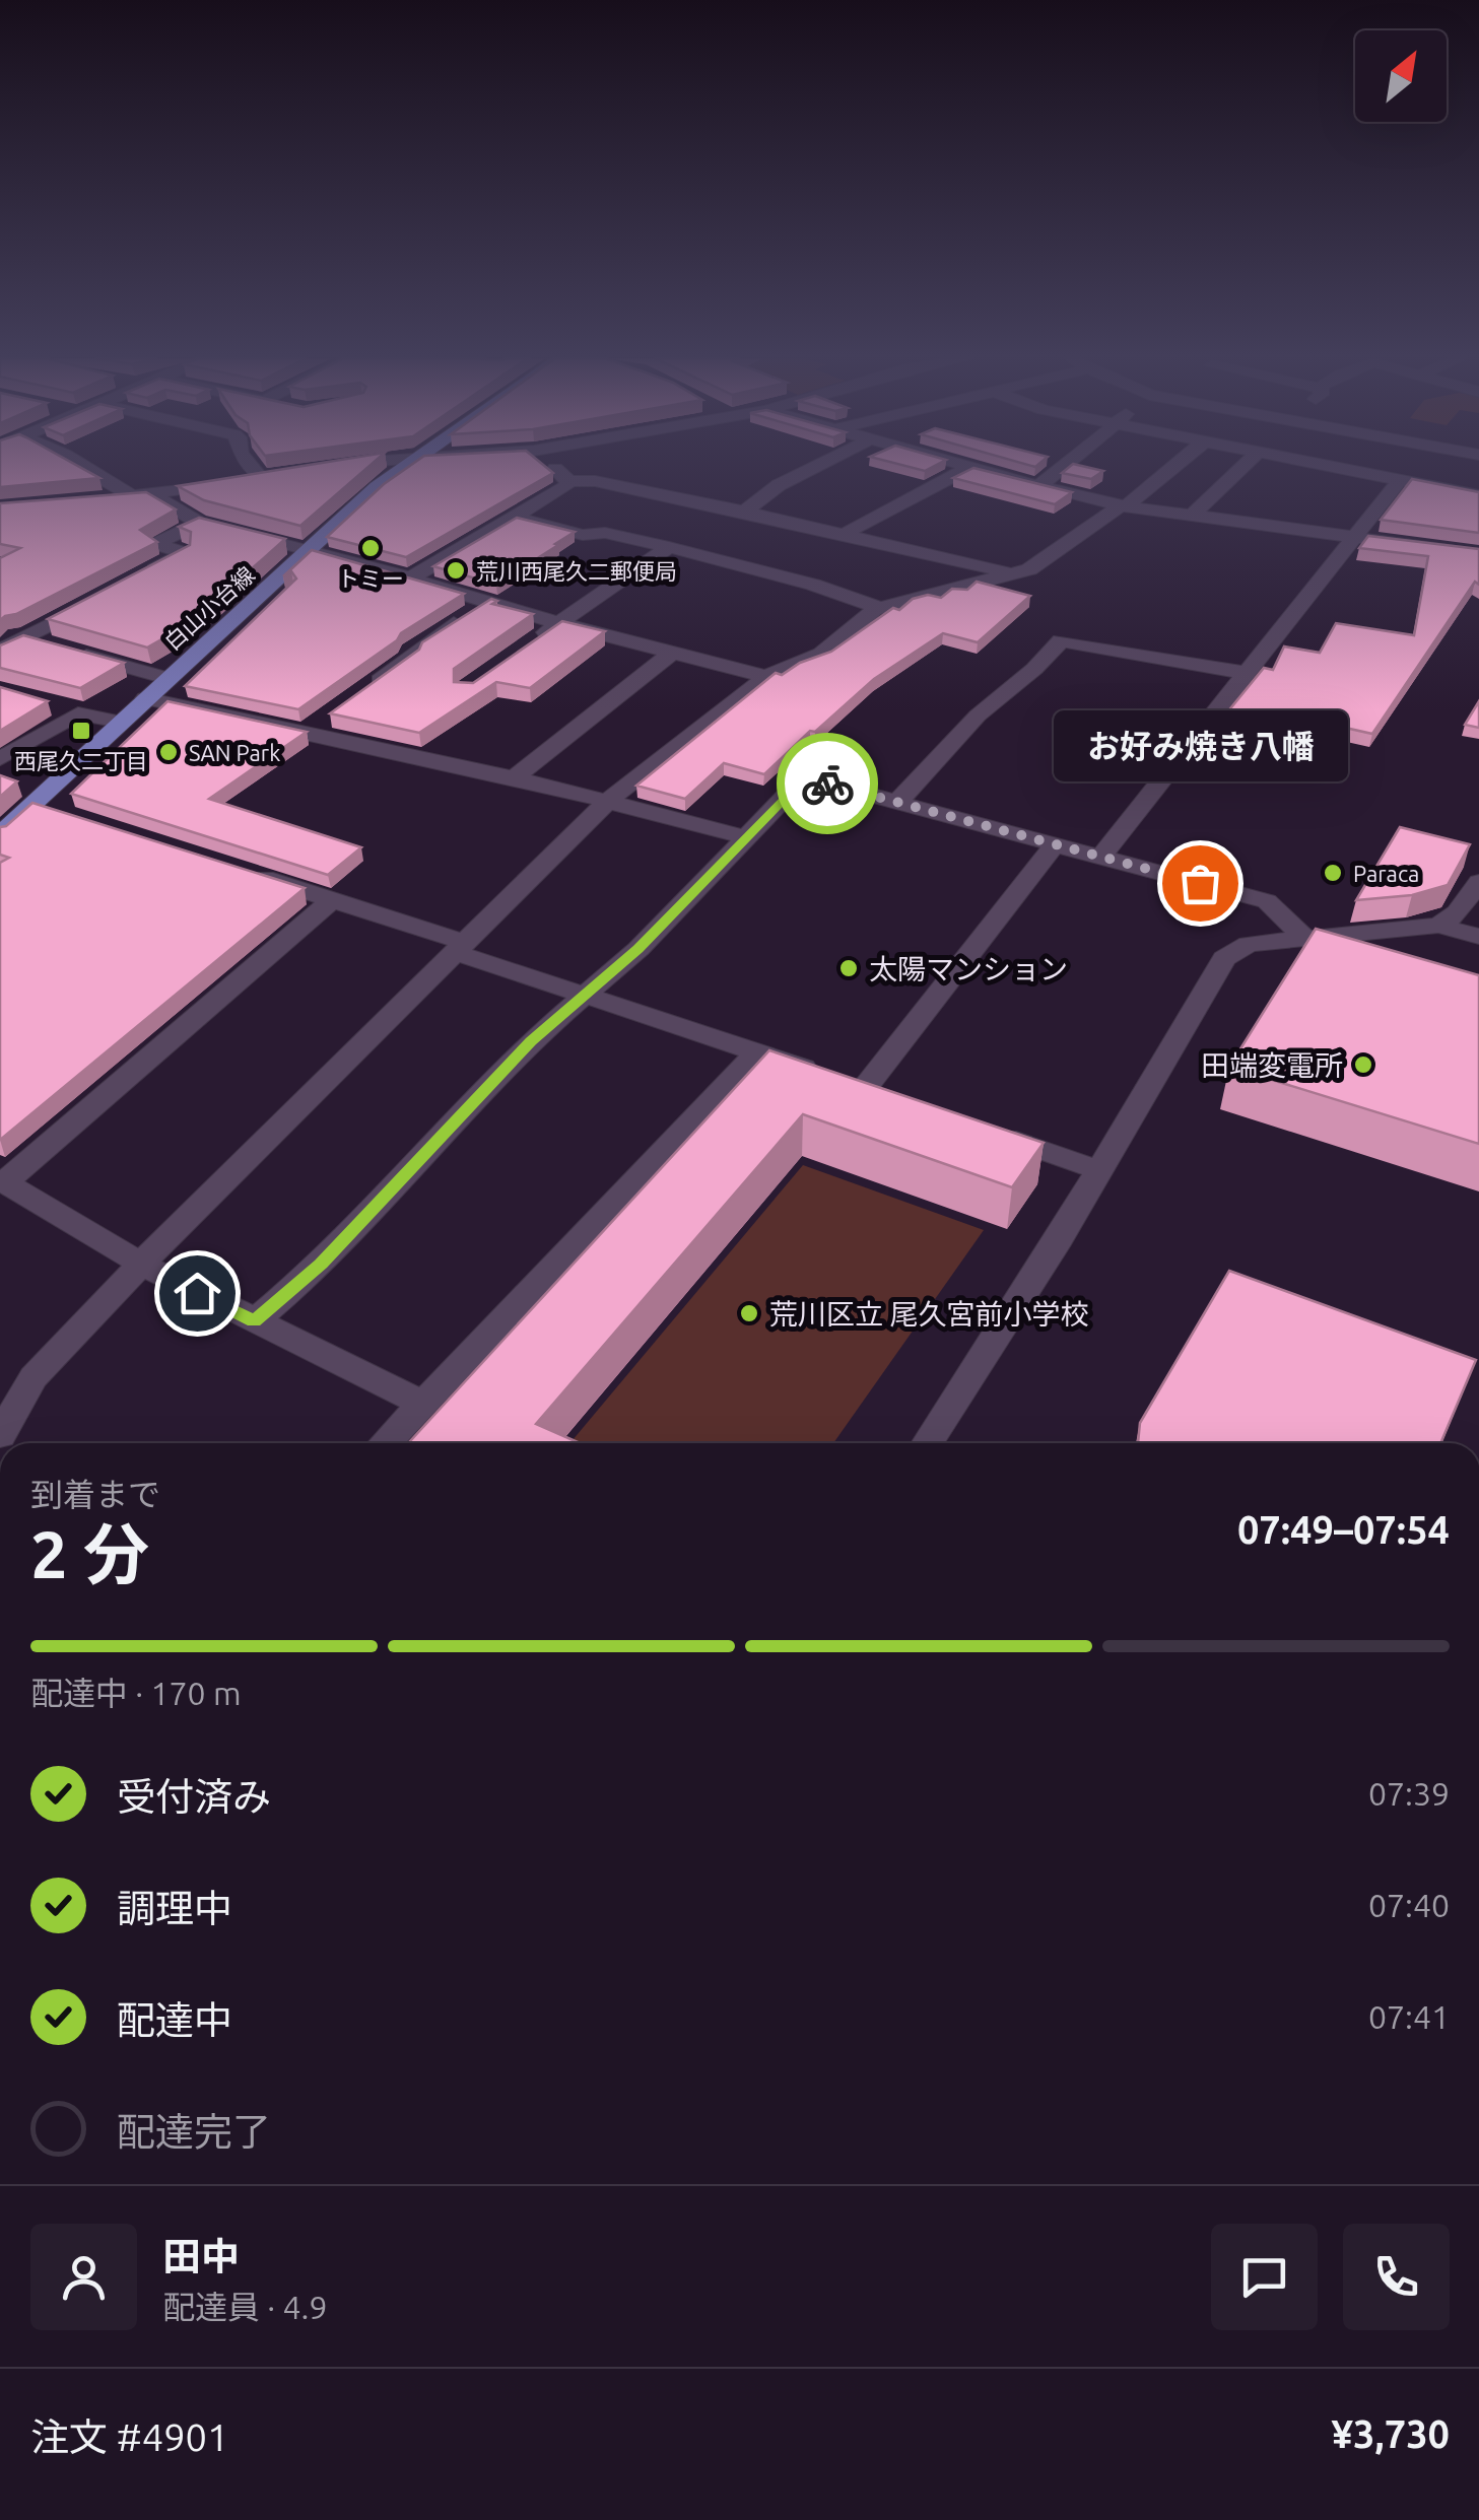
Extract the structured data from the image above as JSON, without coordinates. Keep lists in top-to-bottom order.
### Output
{
  "streets": {
    "main road": ["白山小台線"]
  },
  "places": {
    "other": [
      "トミー",
      "荒川西尾久二郵便局",
      "SAN Park",
      "Paraca",
      "お好み焼き八幡",
      "太陽マンション",
      "田端変電所",
      "荒川区立 尾久宮前小学校"
    ],
    "transit": ["西尾久二丁目"]
  },
  "north": "top right",
  "page": {
    "bubble": "お好み焼き八幡",
    "heading": ["2 分", "到着まで", "07:49–07:54"],
    "panel": [
      "田中",
      "配達員 · 4.9",
      "注文 #4901",
      "¥3,730"
    ],
    "bar": "配達中 · 170 m",
    "list": [
      ["受付済み", "07:39"],
      ["調理中", "07:40"],
      ["配達中", "07:41"],
      "配達完了"
    ]
  }
}
